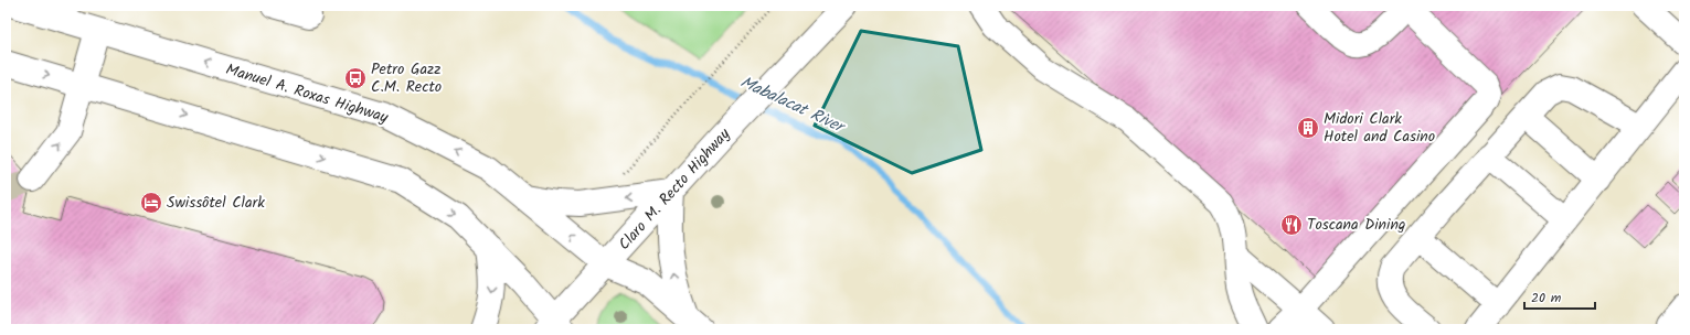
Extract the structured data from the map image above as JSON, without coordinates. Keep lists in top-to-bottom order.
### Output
{
  "streets": {
    "main road": ["Manuel A. Roxas Highway", "Claro M. Recto Highway"]
  },
  "crossings": [
    ["Manuel A. Roxas Highway", "Claro M. Recto Highway"]
  ],
  "water": ["Mabalacat River"],
  "places": {
    "bus stop": ["Petro Gazz C.M. Recto"],
    "building": ["Midori Clark Hotel and Casino"],
    "hotel": ["Swissôtel Clark"],
    "restaurant": ["Toscana Dining"]
  },
  "scale_bar": "20 m"
}
